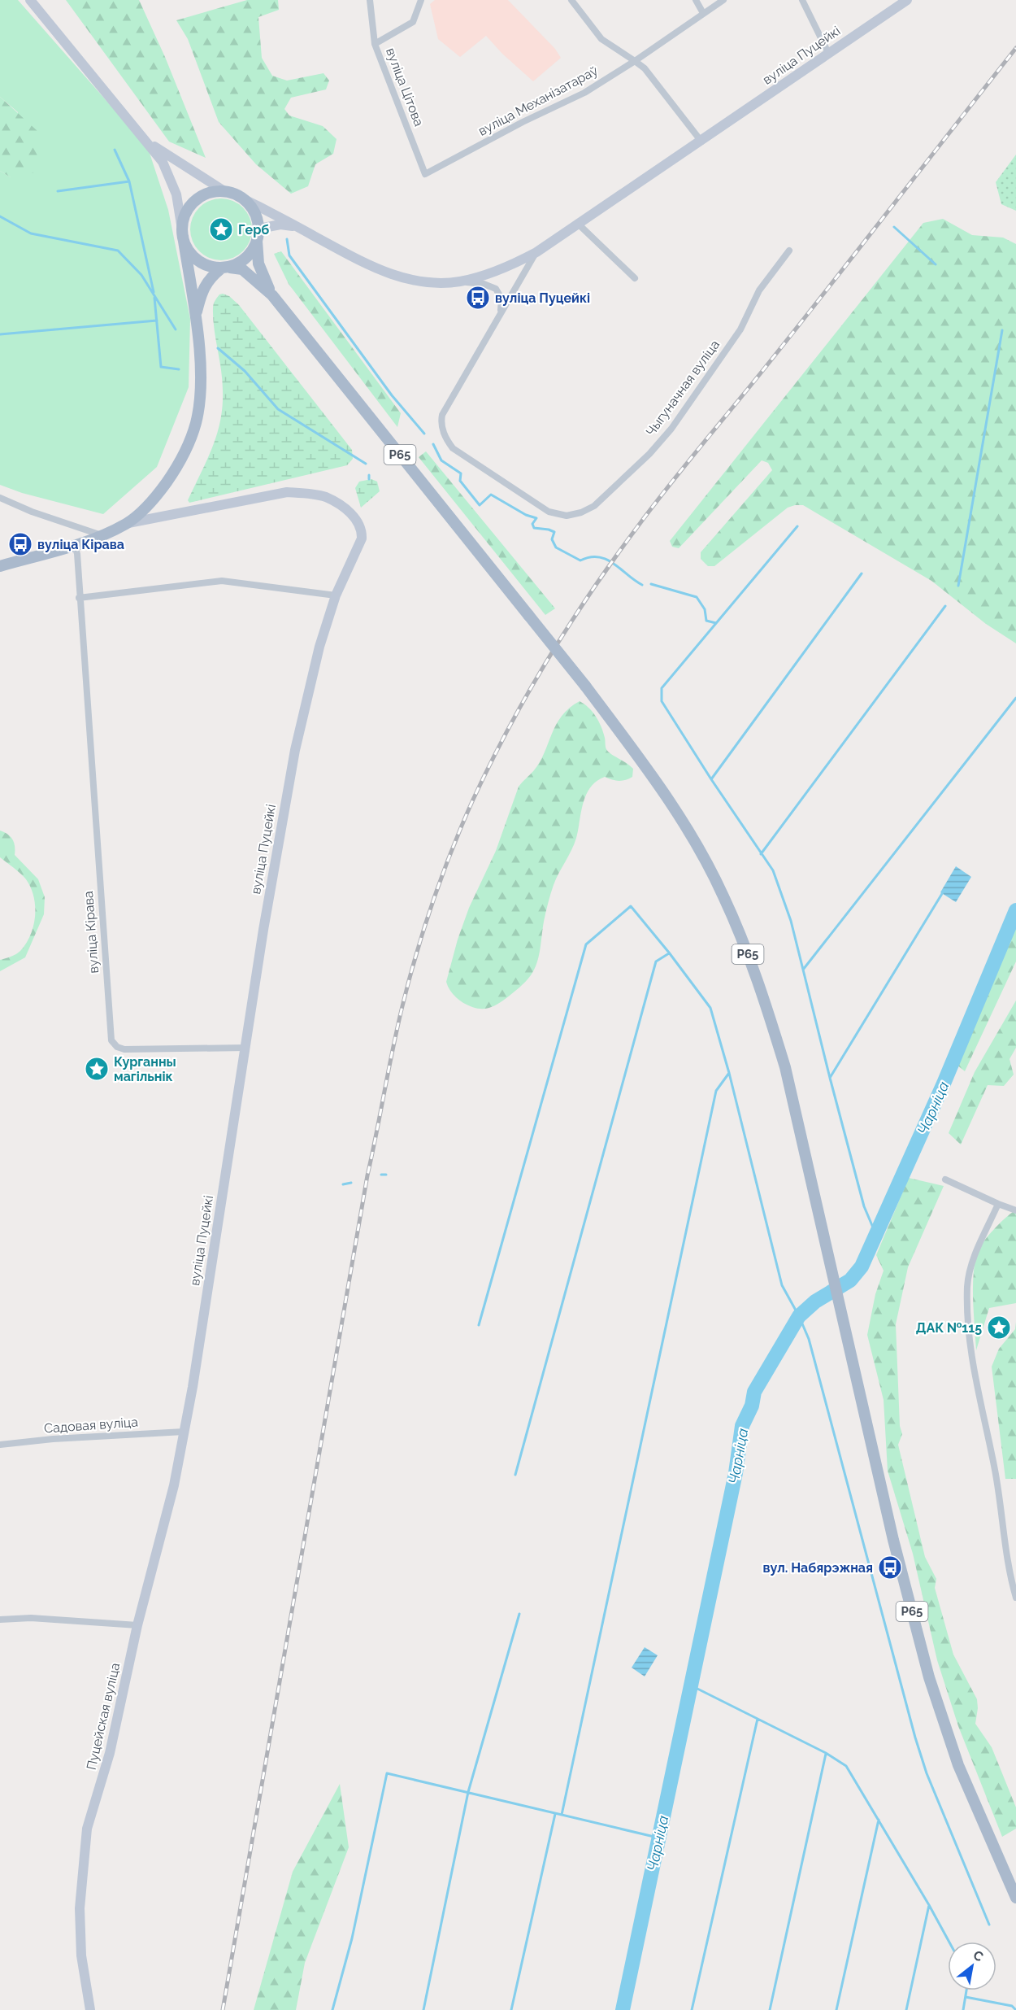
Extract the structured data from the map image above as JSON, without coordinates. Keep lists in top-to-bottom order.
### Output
{
  "streets": {
    "main road": ["Р65"],
    "street": [
      "вуліца Пуцейкі",
      "вуліца Цітова",
      "вуліца Механізатараў",
      "Чыгуначная вуліца",
      "вуліца Кірава",
      "Садовая вуліца",
      "Пуцейская вуліца"
    ]
  },
  "crossings": [
    ["вуліца Пуцейкі", "Чыгуначная вуліца"],
    ["вуліца Пуцейкі", "Р65"],
    ["вуліца Пуцейкі", "вуліца Кірава"],
    ["вуліца Пуцейкі", "Садовая вуліца"],
    ["вуліца Пуцейкі", "Пуцейская вуліца"],
    ["вуліца Цітова", "вуліца Механізатараў"],
    ["Р65", "вуліца Кірава"],
    ["Садовая вуліца", "Пуцейская вуліца"]
  ],
  "water": ["Чарніца"],
  "places": {
    "place": ["Герб", "Курганны магільнік", "ДАК №115"],
    "bus stop": ["вуліца Пуцейкі", "вуліца Кірава", "вул. Набярэжная"]
  },
  "north": "top right"
}
